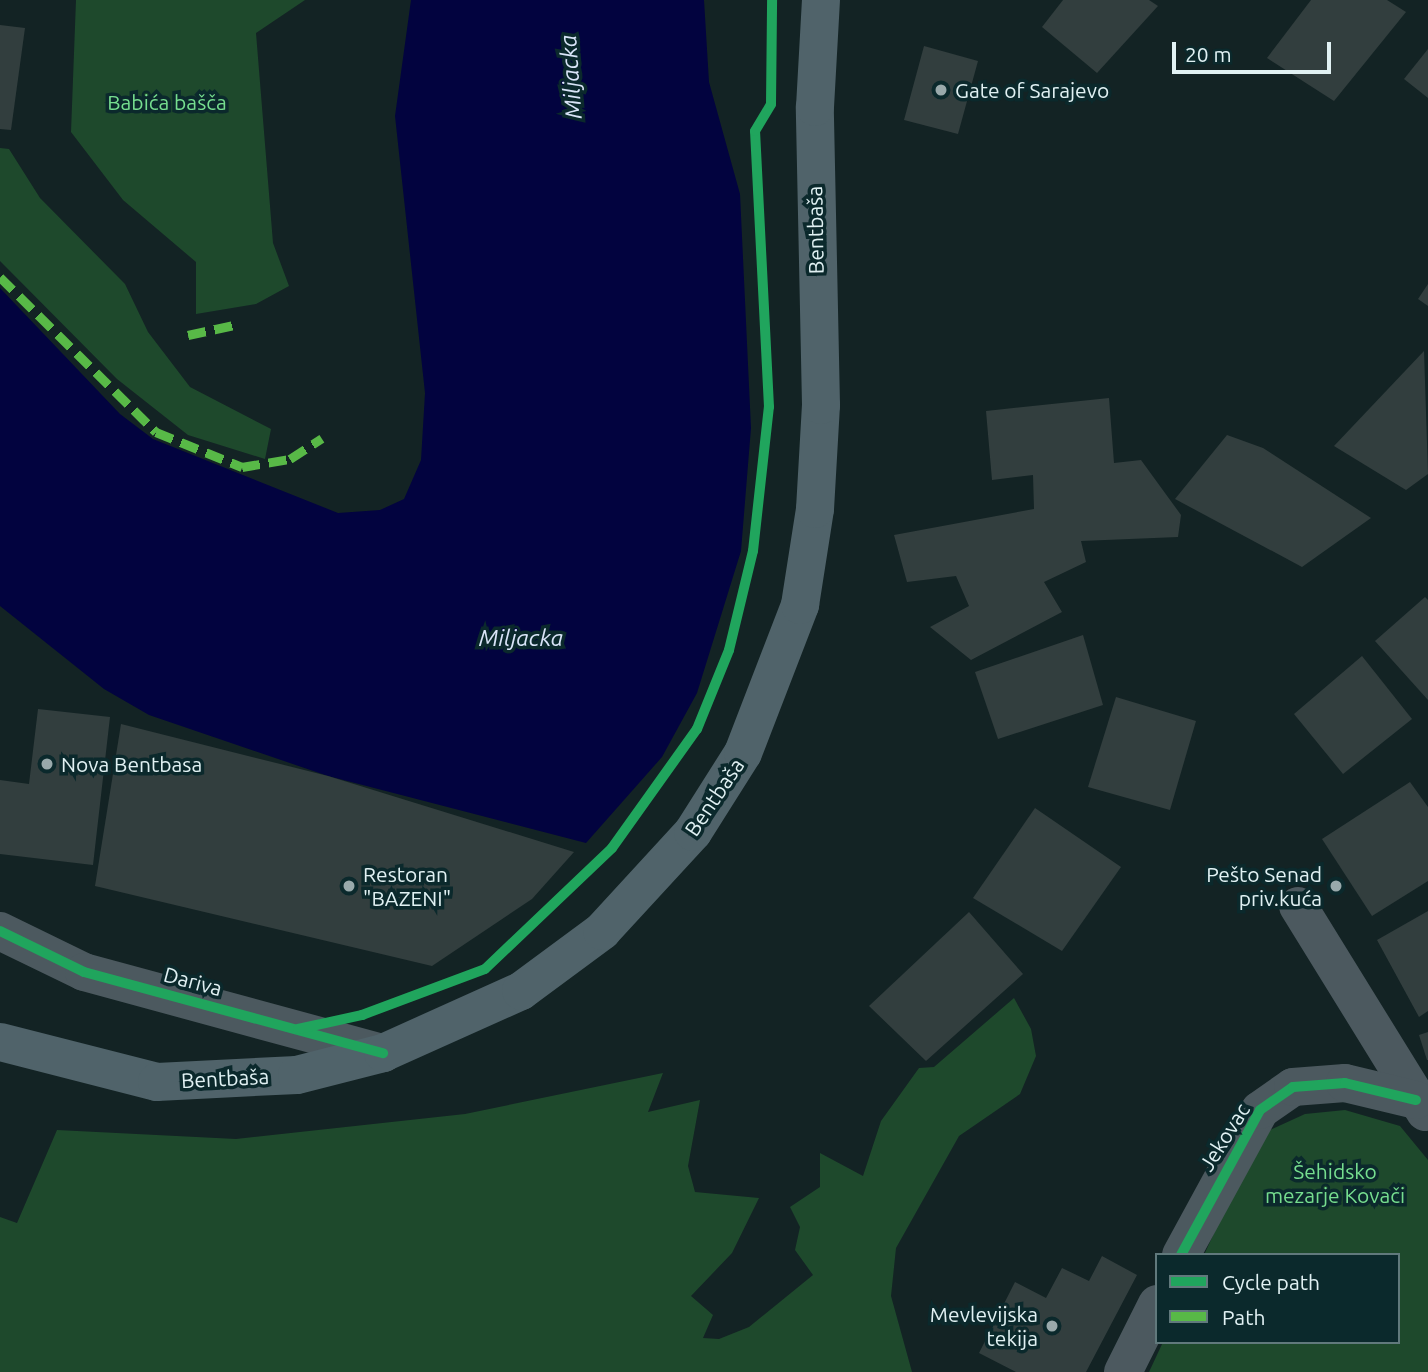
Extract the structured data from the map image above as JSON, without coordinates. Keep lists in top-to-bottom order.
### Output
{
  "streets": {
    "main road": ["Bentbaša"],
    "street": ["Dariva", "Jekovac"]
  },
  "crossings": [
    ["Bentbaša", "Dariva"]
  ],
  "water": ["Miljacka"],
  "parks": ["Babića bašča", "Šehidsko mezarje Kovači"],
  "places": [
    "Gate of Sarajevo",
    "Nova Bentbasa",
    "Restoran \"BAZENI\"",
    "Pešto Senad priv.kuća",
    "Mevlevijska tekija"
  ],
  "legend": ["Cycle path", "Path"],
  "scale_bar": "20 m"
}
